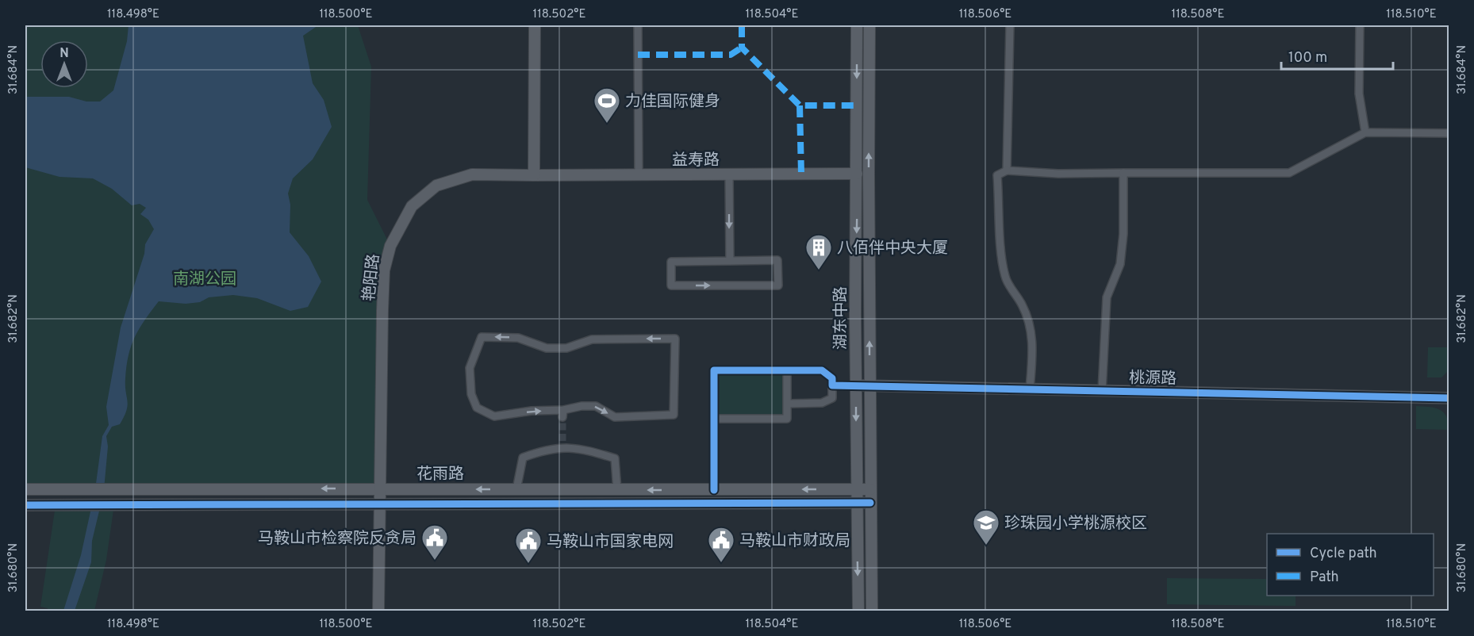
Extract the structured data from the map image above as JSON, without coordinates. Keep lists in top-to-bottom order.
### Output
{
  "streets": {
    "street": [
      "益寿路",
      "艳阳路",
      "湖东中路",
      "桃源路",
      "花雨路"
    ]
  },
  "crossings": [
    ["益寿路", "艳阳路"],
    ["益寿路", "湖东中路"],
    ["艳阳路", "花雨路"],
    ["湖东中路", "桃源路"],
    ["湖东中路", "花雨路"]
  ],
  "parks": ["南湖公园"],
  "places": {
    "sports": ["力佳国际健身"],
    "building": ["八佰伴中央大厦"],
    "school or university": ["珍珠园小学桃源校区"],
    "public building": ["马鞍山市检察院反贪局", "马鞍山市财政局", "马鞍山市国家电网"]
  },
  "legend": ["Cycle path", "Path"],
  "scale_bar": "100 m",
  "north": "top",
  "coordinates": [
    "118.498°E",
    "118.500°E",
    "118.502°E",
    "118.504°E",
    "118.506°E",
    "118.508°E",
    "118.510°E",
    "31.684°N",
    "31.682°N",
    "31.680°N"
  ]
}
